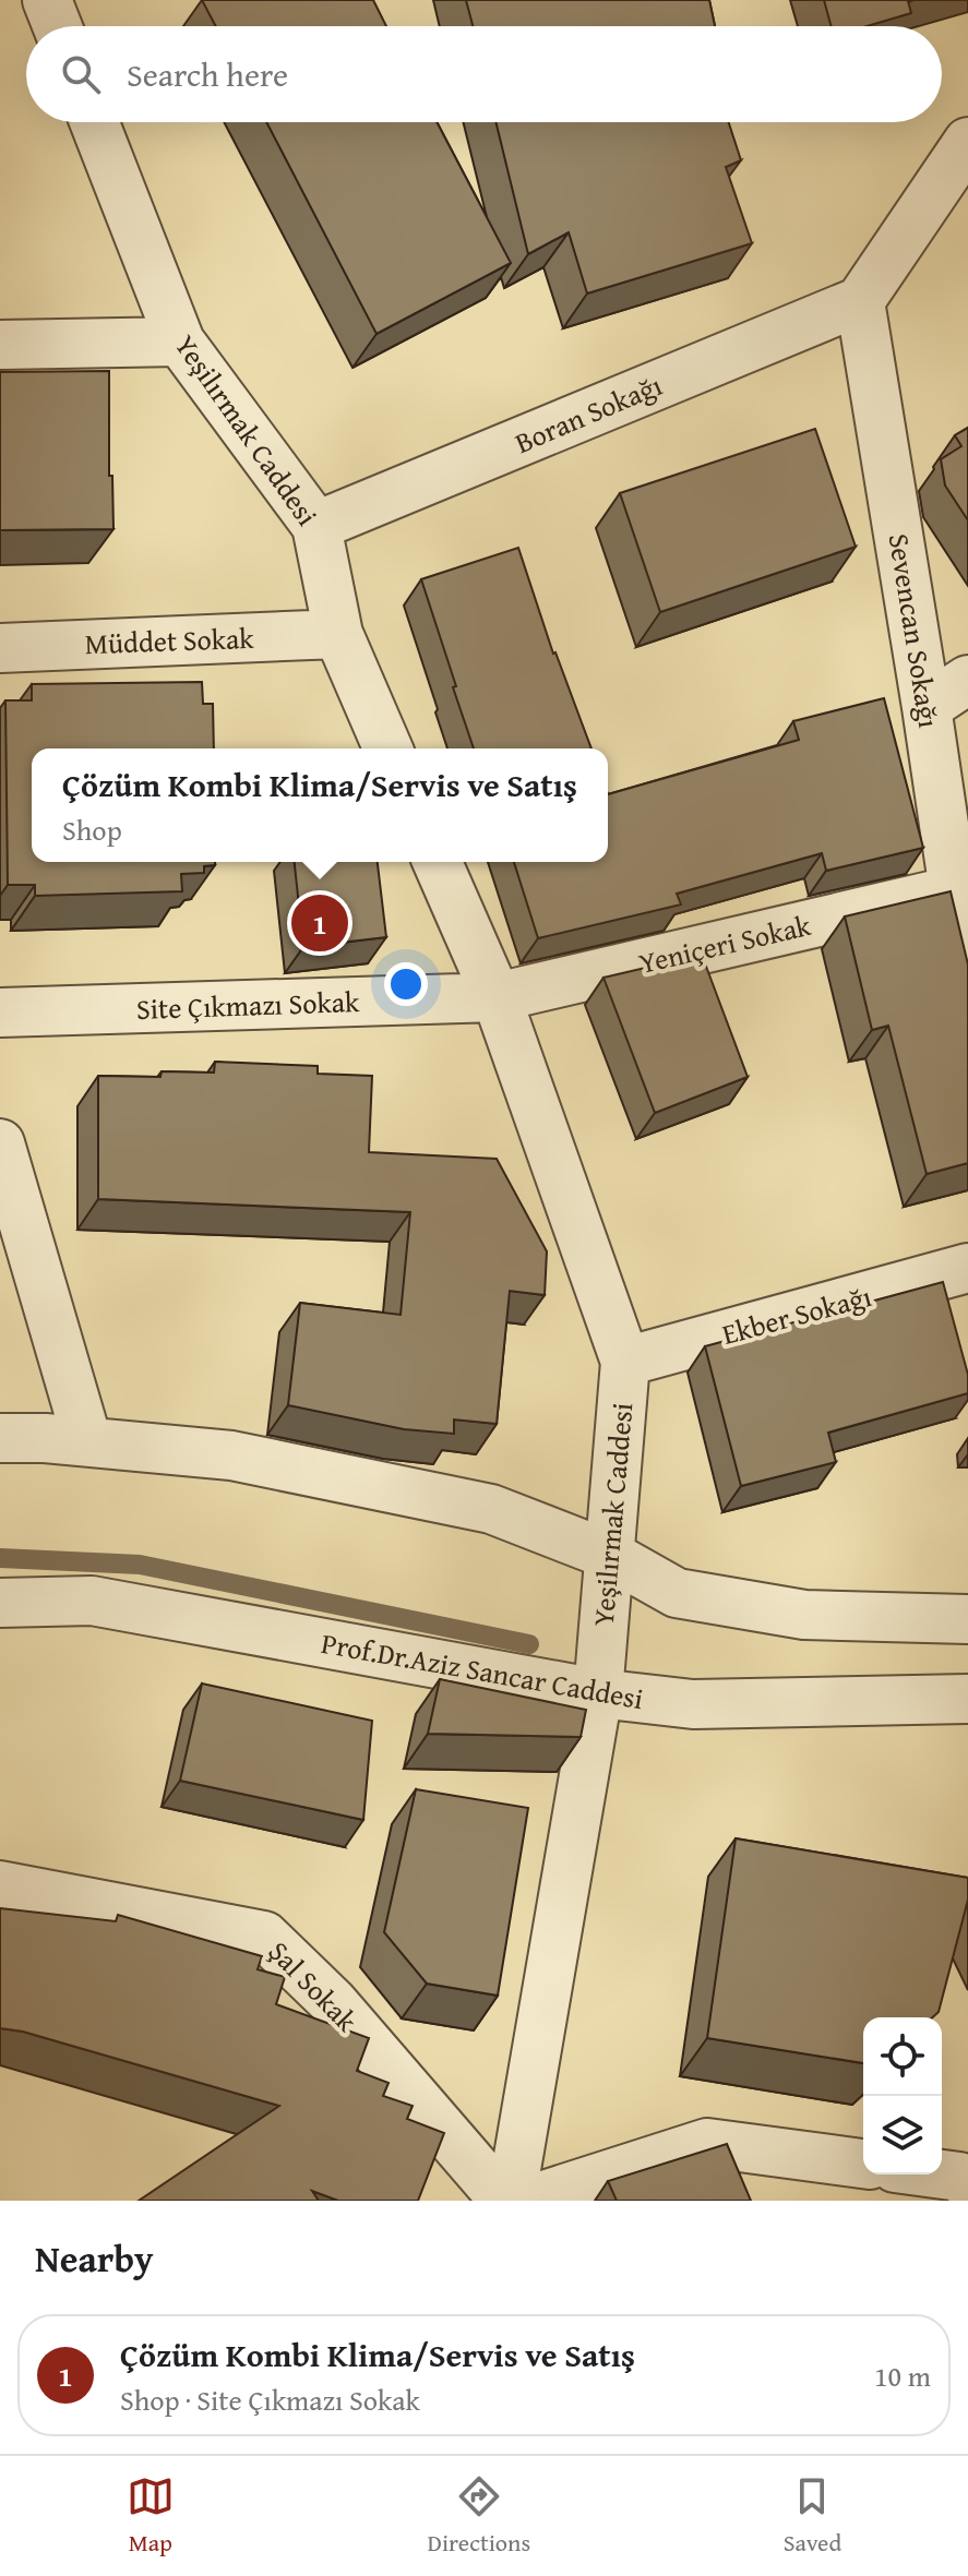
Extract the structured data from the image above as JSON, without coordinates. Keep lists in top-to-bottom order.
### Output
{
  "streets": {
    "street": [
      "Boran Sokağı",
      "Yeşilırmak Caddesi",
      "Sevencan Sokağı",
      "Müddet Sokak",
      "Yeniçeri Sokak",
      "Site Çıkmazı Sokak",
      "Ekber Sokağı",
      "Prof.Dr.Aziz Sancar Caddesi",
      "Şal Sokak"
    ]
  },
  "crossings": [
    ["Boran Sokağı", "Yeşilırmak Caddesi"],
    ["Boran Sokağı", "Sevencan Sokağı"],
    ["Yeşilırmak Caddesi", "Müddet Sokak"],
    ["Yeşilırmak Caddesi", "Yeniçeri Sokak"],
    ["Yeşilırmak Caddesi", "Site Çıkmazı Sokak"],
    ["Yeşilırmak Caddesi", "Ekber Sokağı"],
    ["Yeşilırmak Caddesi", "Prof.Dr.Aziz Sancar Caddesi"],
    ["Yeşilırmak Caddesi", "Şal Sokak"],
    ["Sevencan Sokağı", "Yeniçeri Sokak"],
    ["Yeniçeri Sokak", "Site Çıkmazı Sokak"]
  ],
  "page": {
    "search": "Search here",
    "popup": ["Çözüm Kombi Klima/Servis ve Satış", "Shop"],
    "pins": "1",
    "heading": "Nearby",
    "list": [
      {
        "mark": "1",
        "name": "Çözüm Kombi Klima/Servis ve Satış",
        "note": "Shop · Site Çıkmazı Sokak",
        "value": "10 m"
      }
    ],
    "nav": ["Map", "Directions", "Saved"]
  }
}
